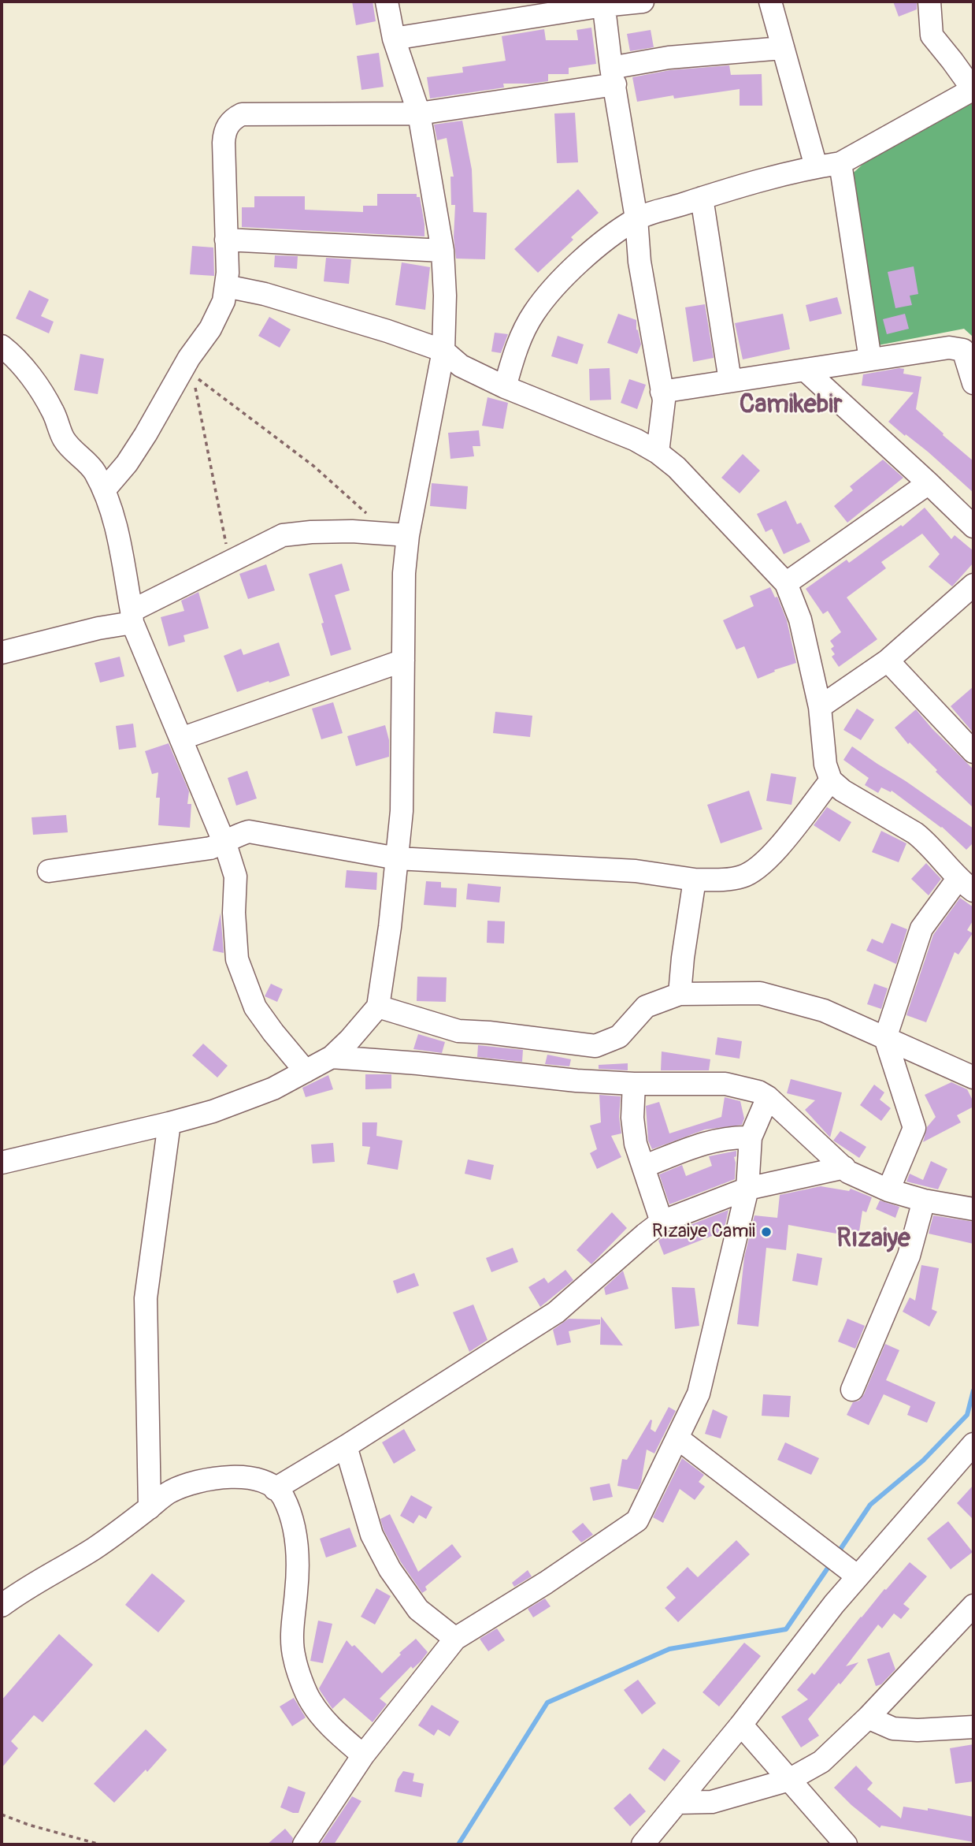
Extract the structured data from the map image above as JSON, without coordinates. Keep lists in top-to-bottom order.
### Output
{
  "districts": ["Camikebir", "Rızaiye"],
  "places": ["Rızaiye Camii"]
}
